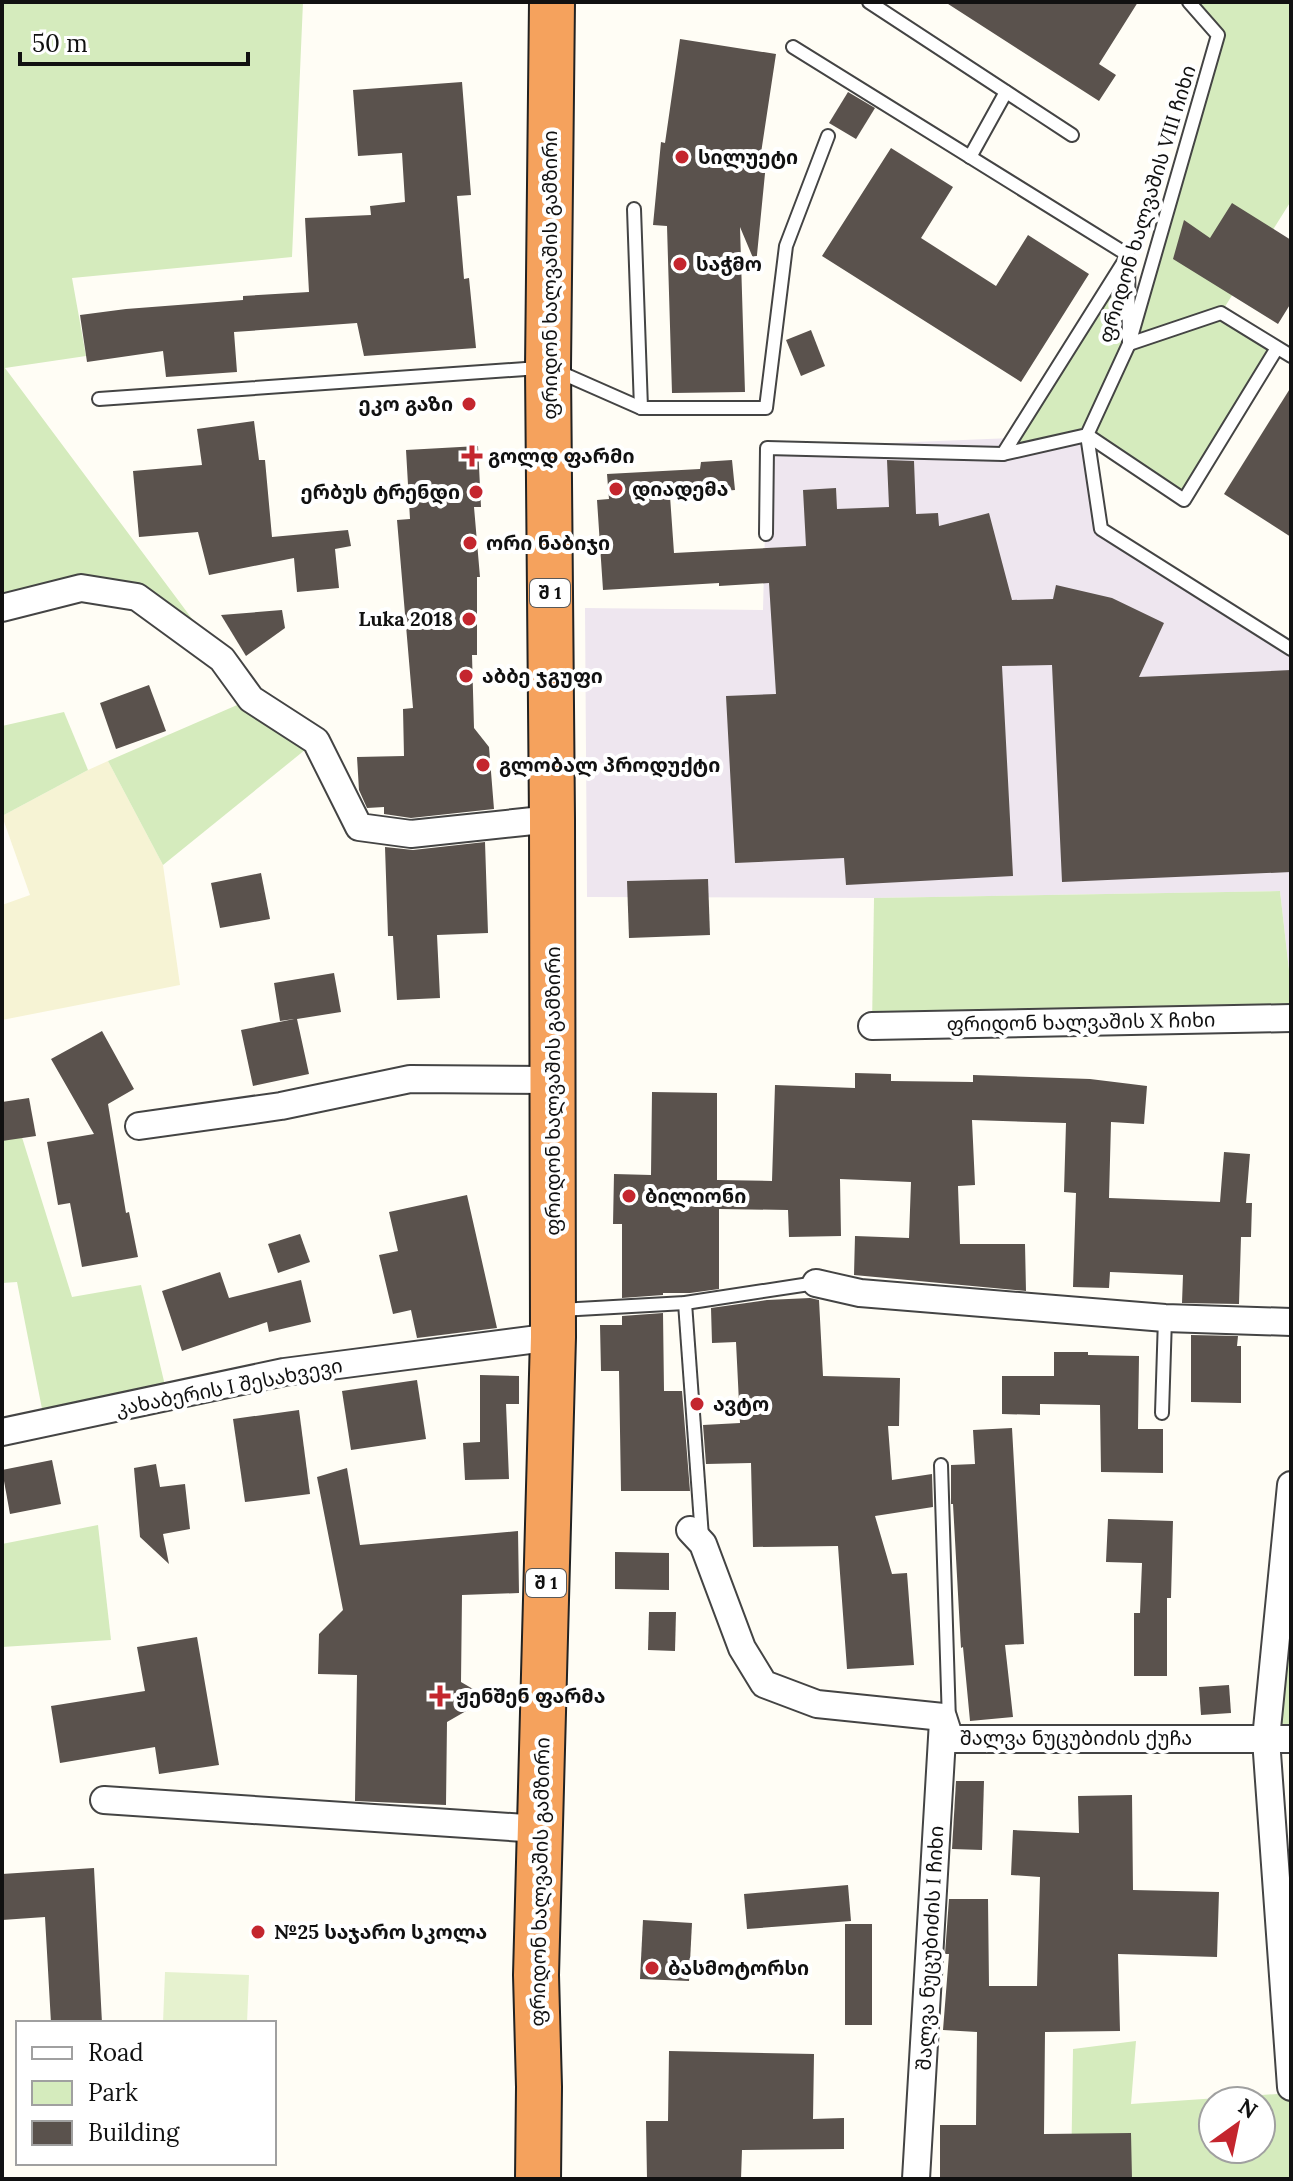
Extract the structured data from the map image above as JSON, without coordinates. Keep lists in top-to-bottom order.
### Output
{
  "streets": {
    "highway": ["ფრიდონ ხალვაშის გამზირი", "შ 1"],
    "street": [
      "ფრიდონ ხალვაშის X ჩიხი",
      "კახაბერის I შესახვევი",
      "შალვა ნუცუბიძის ქუჩა",
      "შალვა ნუცუბიძის I ჩიხი"
    ],
    "lane": ["ფრიდონ ხალვაშის VIII ჩიხი"]
  },
  "crossings": [
    ["ფრიდონ ხალვაშის გამზირი", "კახაბერის I შესახვევი"],
    ["შალვა ნუცუბიძის ქუჩა", "შალვა ნუცუბიძის I ჩიხი"]
  ],
  "places": {
    "other": [
      "სილუეტი",
      "საჭმო",
      "ეკო გაზი",
      "დიადემა",
      "ერბუს ტრენდი",
      "ორი ნაბიჯი",
      "Luka 2018",
      "აბბე ჯგუფი",
      "გლობალ პროდუქტი",
      "ბილიონი",
      "ავტო",
      "№25 საჯარო სკოლა",
      "ბასმოტორსი"
    ],
    "health": ["გოლდ ფარმი", "ჟენშენ ფარმა"]
  },
  "legend": ["Road", "Park", "Building"],
  "scale_bar": "50 m",
  "north": "top right"
}
